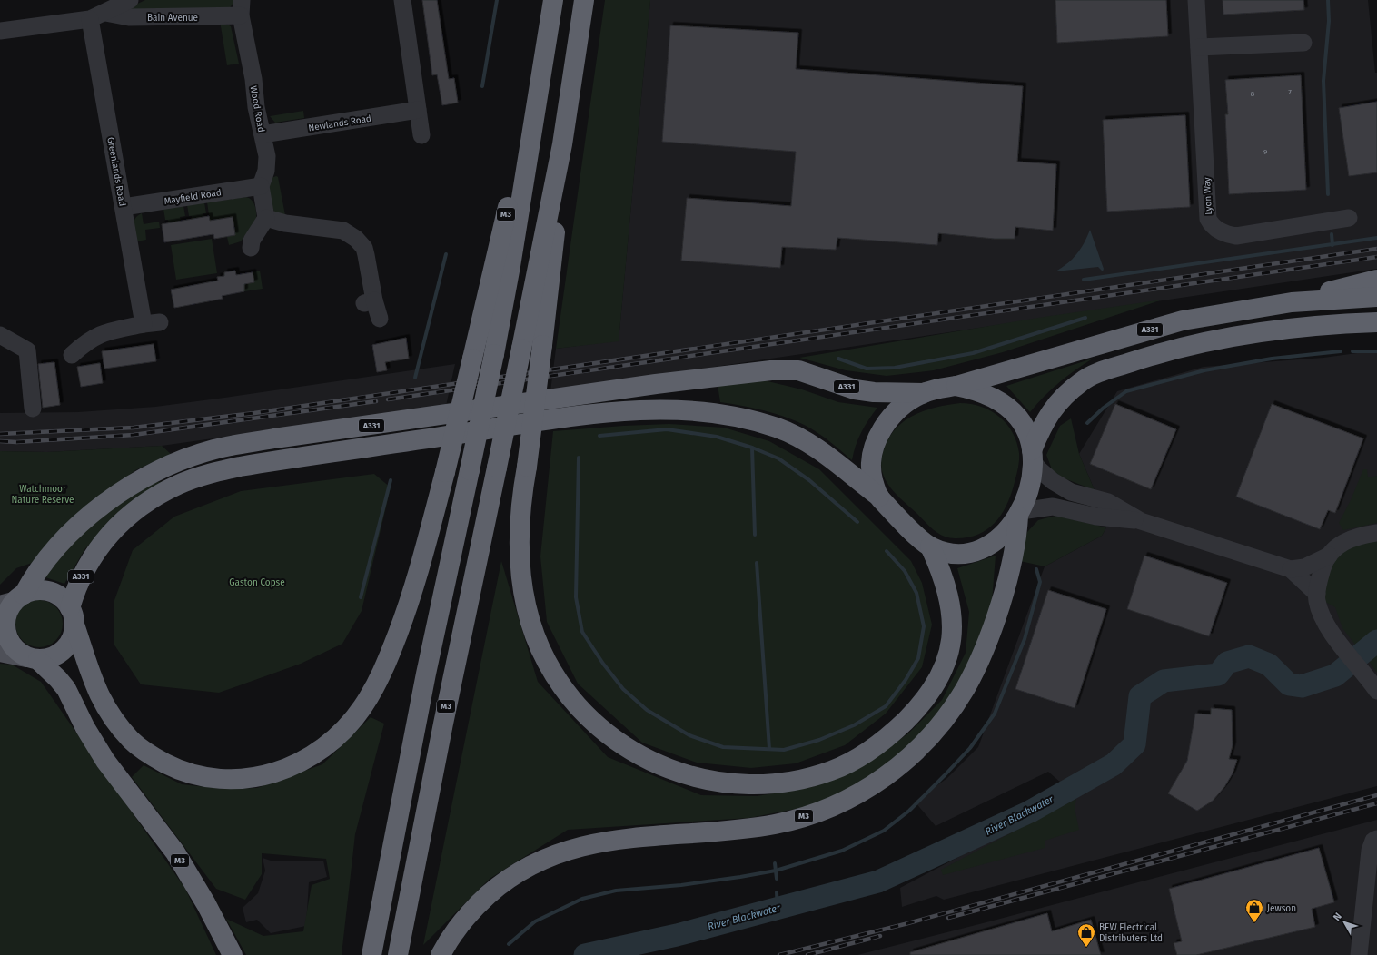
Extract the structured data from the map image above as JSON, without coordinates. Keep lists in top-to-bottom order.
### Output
{
  "streets": {
    "highway": ["M3", "A331"],
    "street": [
      "Bain Avenue",
      "Wood Road",
      "Newlands Road",
      "Greenlands Road",
      "Mayfield Road",
      "Lyon Way"
    ]
  },
  "crossings": [
    ["Bain Avenue", "Wood Road"],
    ["Bain Avenue", "Greenlands Road"],
    ["Wood Road", "Newlands Road"],
    ["Wood Road", "Mayfield Road"],
    ["Greenlands Road", "Mayfield Road"],
    ["M3", "A331"]
  ],
  "water": ["River Blackwater"],
  "parks": ["Watchmoor Nature Reserve", "Gaston Copse"],
  "places": {
    "shop": ["Jewson", "BEW Electrical Distributers Ltd"]
  },
  "house_numbers": ["7", "8", "9"],
  "north": "top left"
}
